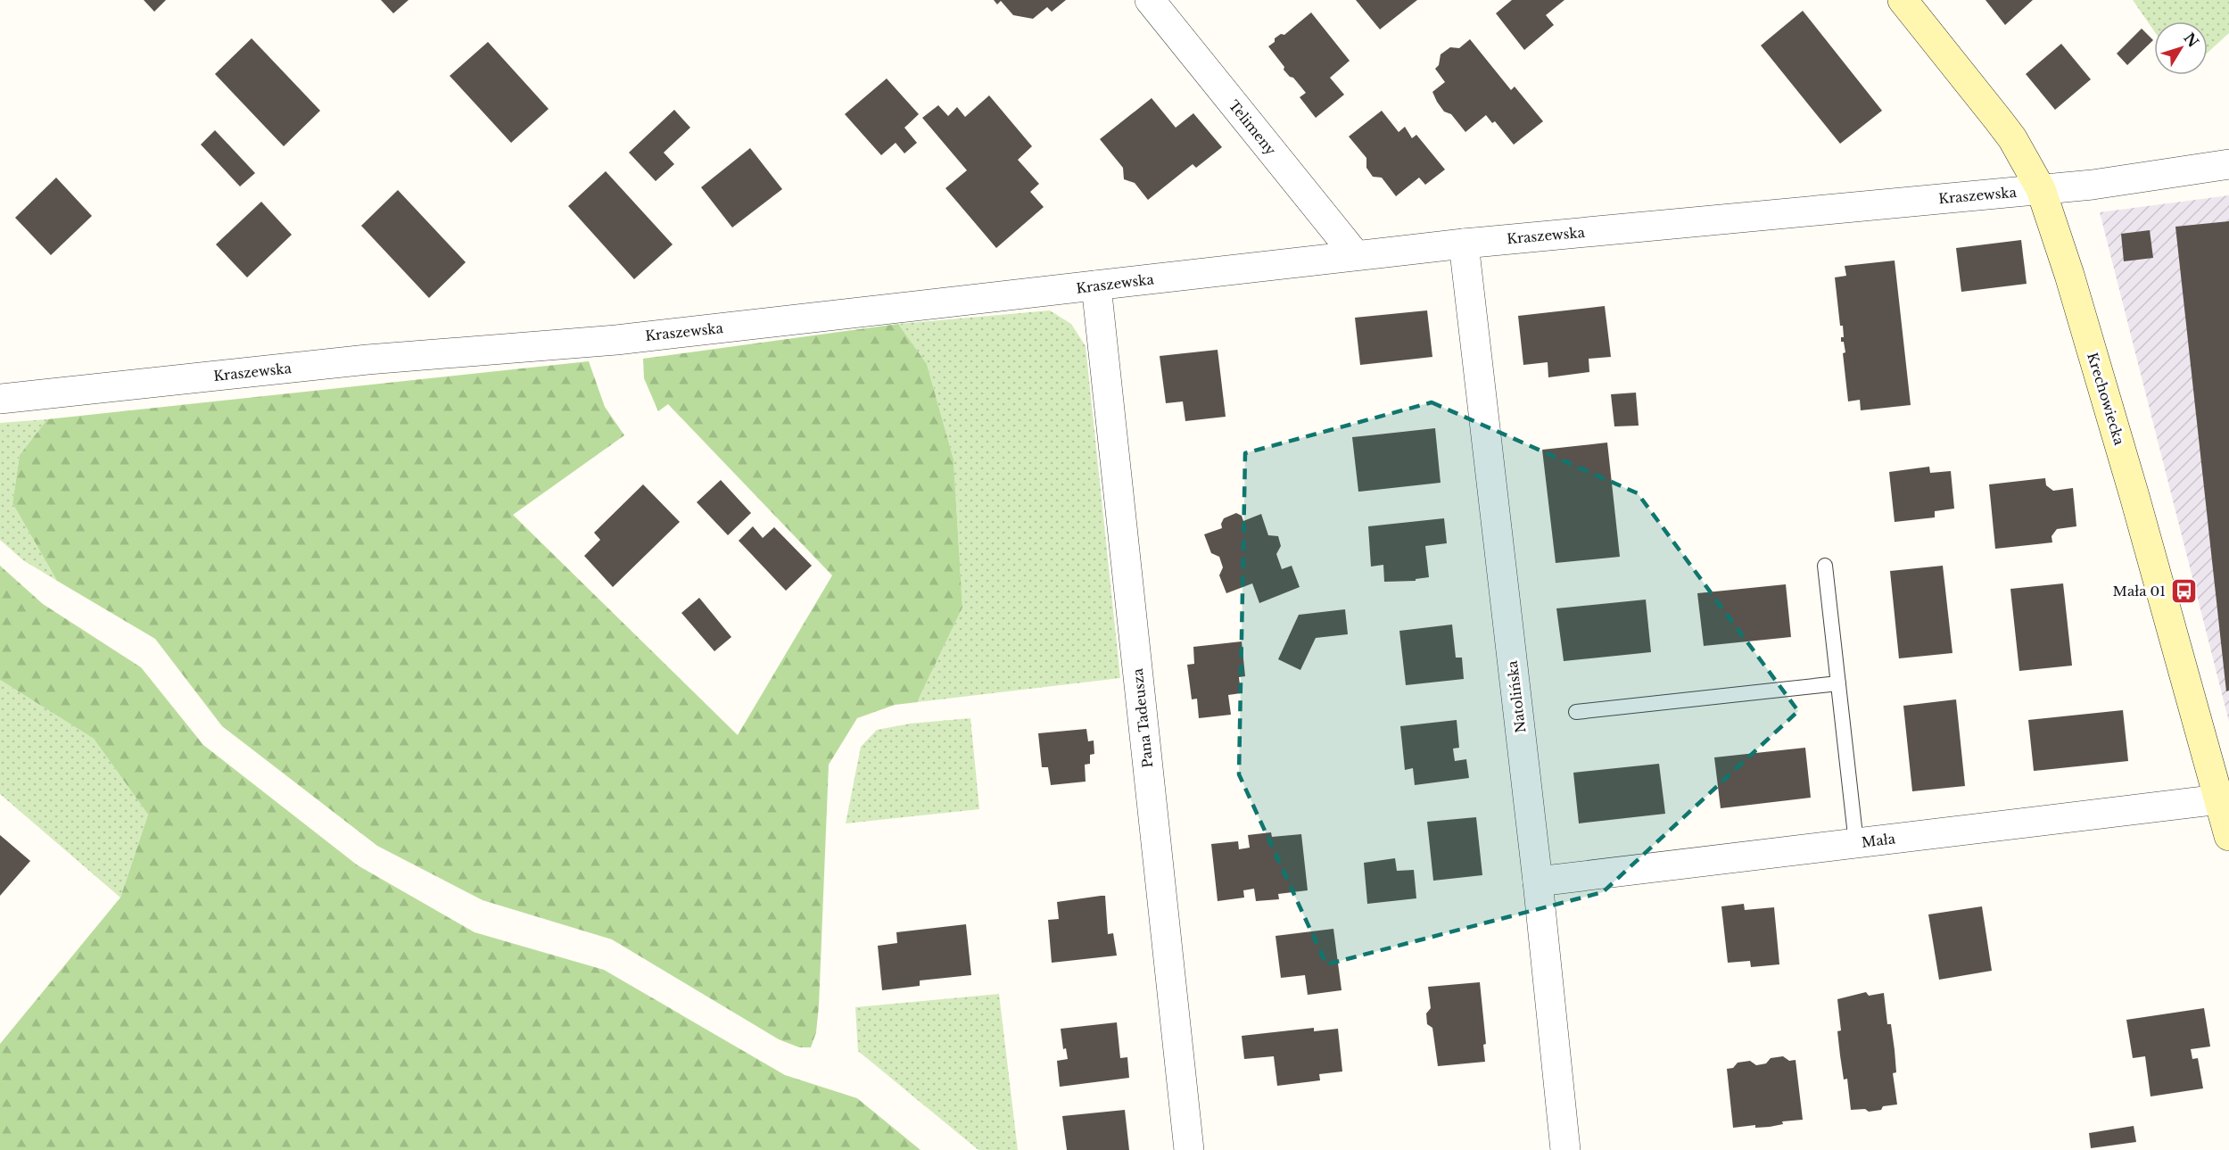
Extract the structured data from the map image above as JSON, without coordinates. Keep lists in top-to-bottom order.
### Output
{
  "streets": {
    "street": [
      "Telimeny",
      "Kraszewska",
      "Krechowiecka",
      "Natolińska",
      "Pana Tadeusza",
      "Mała"
    ]
  },
  "crossings": [
    ["Telimeny", "Kraszewska"],
    ["Kraszewska", "Krechowiecka"],
    ["Kraszewska", "Natolińska"],
    ["Kraszewska", "Pana Tadeusza"],
    ["Krechowiecka", "Mała"],
    ["Natolińska", "Mała"]
  ],
  "places": {
    "bus stop": ["Mała 01"]
  },
  "north": "top right"
}
